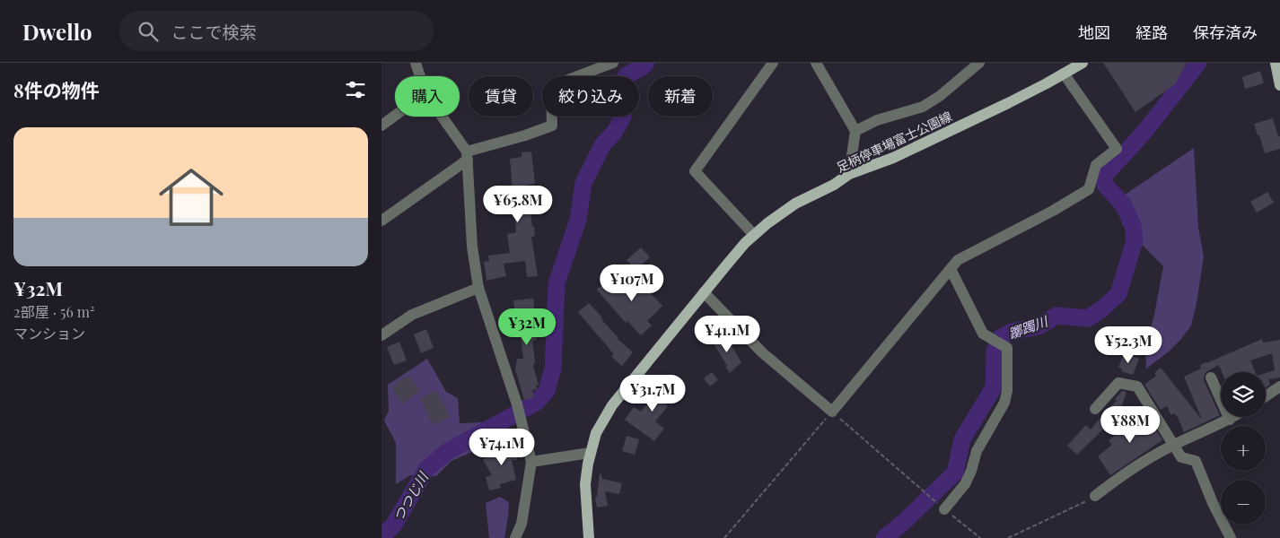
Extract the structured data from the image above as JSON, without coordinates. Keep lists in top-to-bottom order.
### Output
{
  "streets": {
    "main road": ["足柄停車場富士公園線"]
  },
  "water": ["躑躅川", "つつじ川"],
  "page": {
    "header": "Dwello",
    "search": "ここで検索",
    "nav": ["地図", "経路", "保存済み"],
    "heading": "8件の物件",
    "chip": [
      "購入",
      "賃貸",
      "絞り込み",
      "新着"
    ],
    "list": [
      {
        "name": "¥32M",
        "note": "2部屋 · 56 m² · マンション"
      }
    ],
    "price": [
      "¥65.8M",
      "¥107M",
      "¥32M",
      "¥41.1M",
      "¥52.3M",
      "¥31.7M",
      "¥88M",
      "¥74.1M"
    ],
    "map_buttons": ["+", "−"]
  }
}
